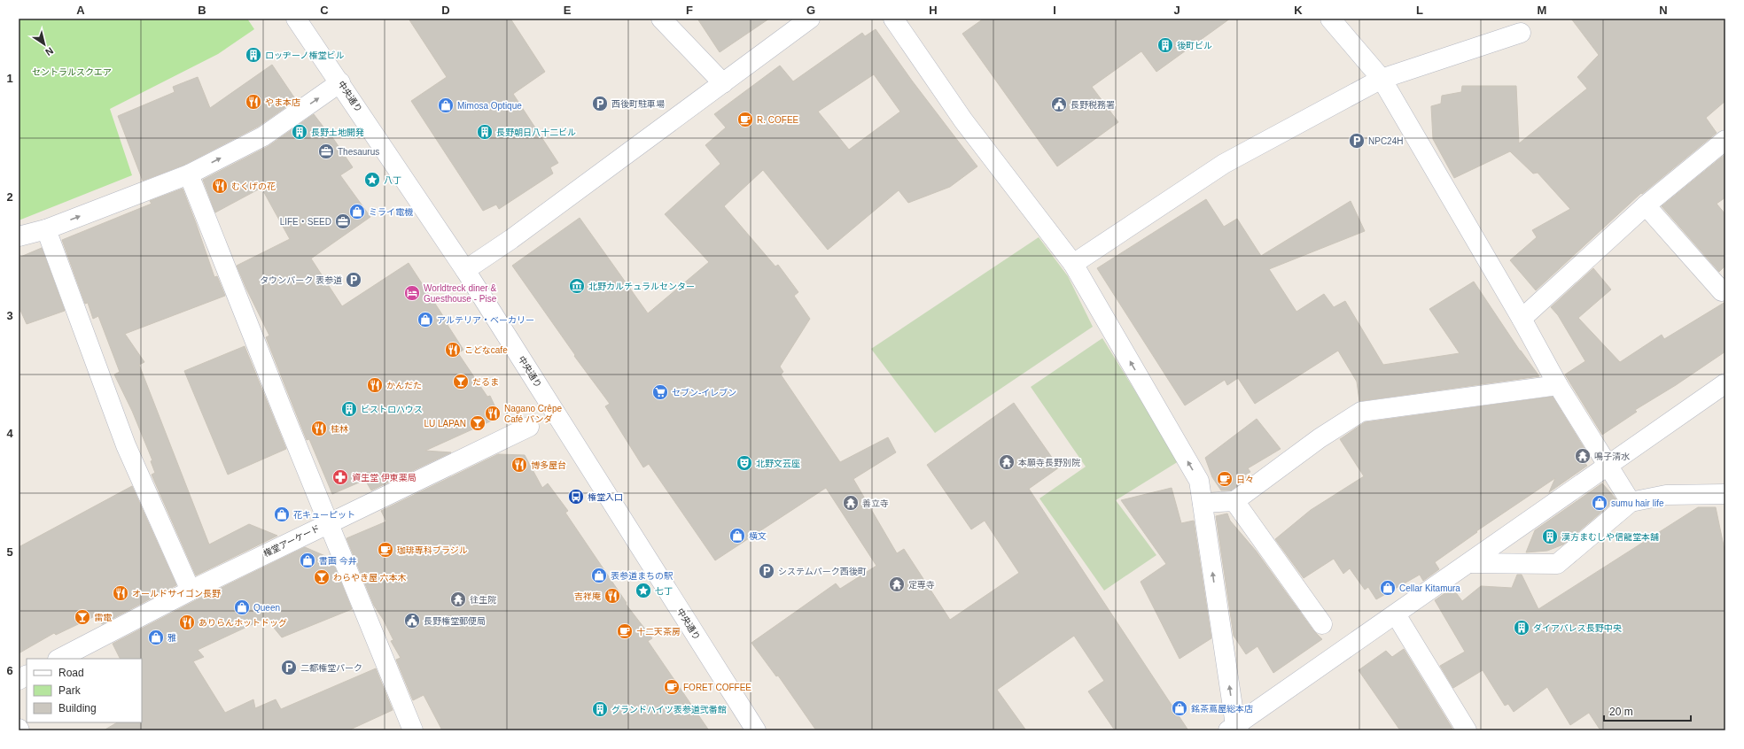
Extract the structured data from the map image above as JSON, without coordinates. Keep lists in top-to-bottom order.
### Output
{
  "streets": {
    "street": ["中央通り", "権堂アーケード"]
  },
  "parks": ["セントラルスクエア"],
  "places": {
    "building": [
      "後町ビル",
      "ロッヂーノ権堂ビル",
      "長野土地開発",
      "長野朝日八十二ビル",
      "ビストロハウス",
      "漢方まむしや信龍堂本舗",
      "ダイアパレス長野中央",
      "グランドハイツ表参道弐番館"
    ],
    "restaurant": [
      "やま本店",
      "むくげの花",
      "こどなcafe",
      "かんだた",
      "Nagano Crêpe Café パンダ",
      "桂林",
      "博多屋台",
      "オールドサイゴン長野",
      "吉祥庵",
      "ありらんホットドッグ"
    ],
    "parking": [
      "西後町駐車場",
      "NPC24H",
      "タウンパーク 表参道",
      "システムパーク西後町",
      "二都権堂パーク"
    ],
    "public building": ["長野税務署", "長野権堂郵便局"],
    "shop": [
      "Mimosa Optique",
      "ミライ電機",
      "アルテリア・ベーカリー",
      "sumu hair life",
      "花キューピット",
      "横文",
      "書画 今井",
      "表参道まちの駅",
      "Cellar Kitamura",
      "Queen",
      "雅",
      "銘茶蔦屋総本店"
    ],
    "cafe": [
      "R. COFEE",
      "日々",
      "珈琲専科ブラジル",
      "十二天茶房",
      "FORET COFFEE"
    ],
    "office": ["Thesaurus", "LIFE・SEED"],
    "place": ["八丁", "七丁"],
    "museum": ["北野カルチュラルセンター"],
    "hotel": ["Worldtreck diner & Guesthouse - Pise"],
    "bar": [
      "だるま",
      "LU LAPAN",
      "わらやき屋 六本木",
      "雷電"
    ],
    "supermarket": ["セブン-イレブン"],
    "temple": [
      "鳴子清水",
      "本願寺長野別院",
      "善立寺",
      "定専寺",
      "往生院"
    ],
    "theatre": ["北野文芸座"],
    "pharmacy": ["資生堂 伊東薬局"],
    "bus stop": ["権堂入口"]
  },
  "legend": ["Road", "Park", "Building"],
  "scale_bar": "20 m",
  "north": "bottom right",
  "grid": {
    "columns": [
      "A",
      "B",
      "C",
      "D",
      "E",
      "F",
      "G",
      "H",
      "I",
      "J",
      "K",
      "L",
      "M",
      "N"
    ],
    "rows": [
      "1",
      "2",
      "3",
      "4",
      "5",
      "6"
    ]
  }
}
